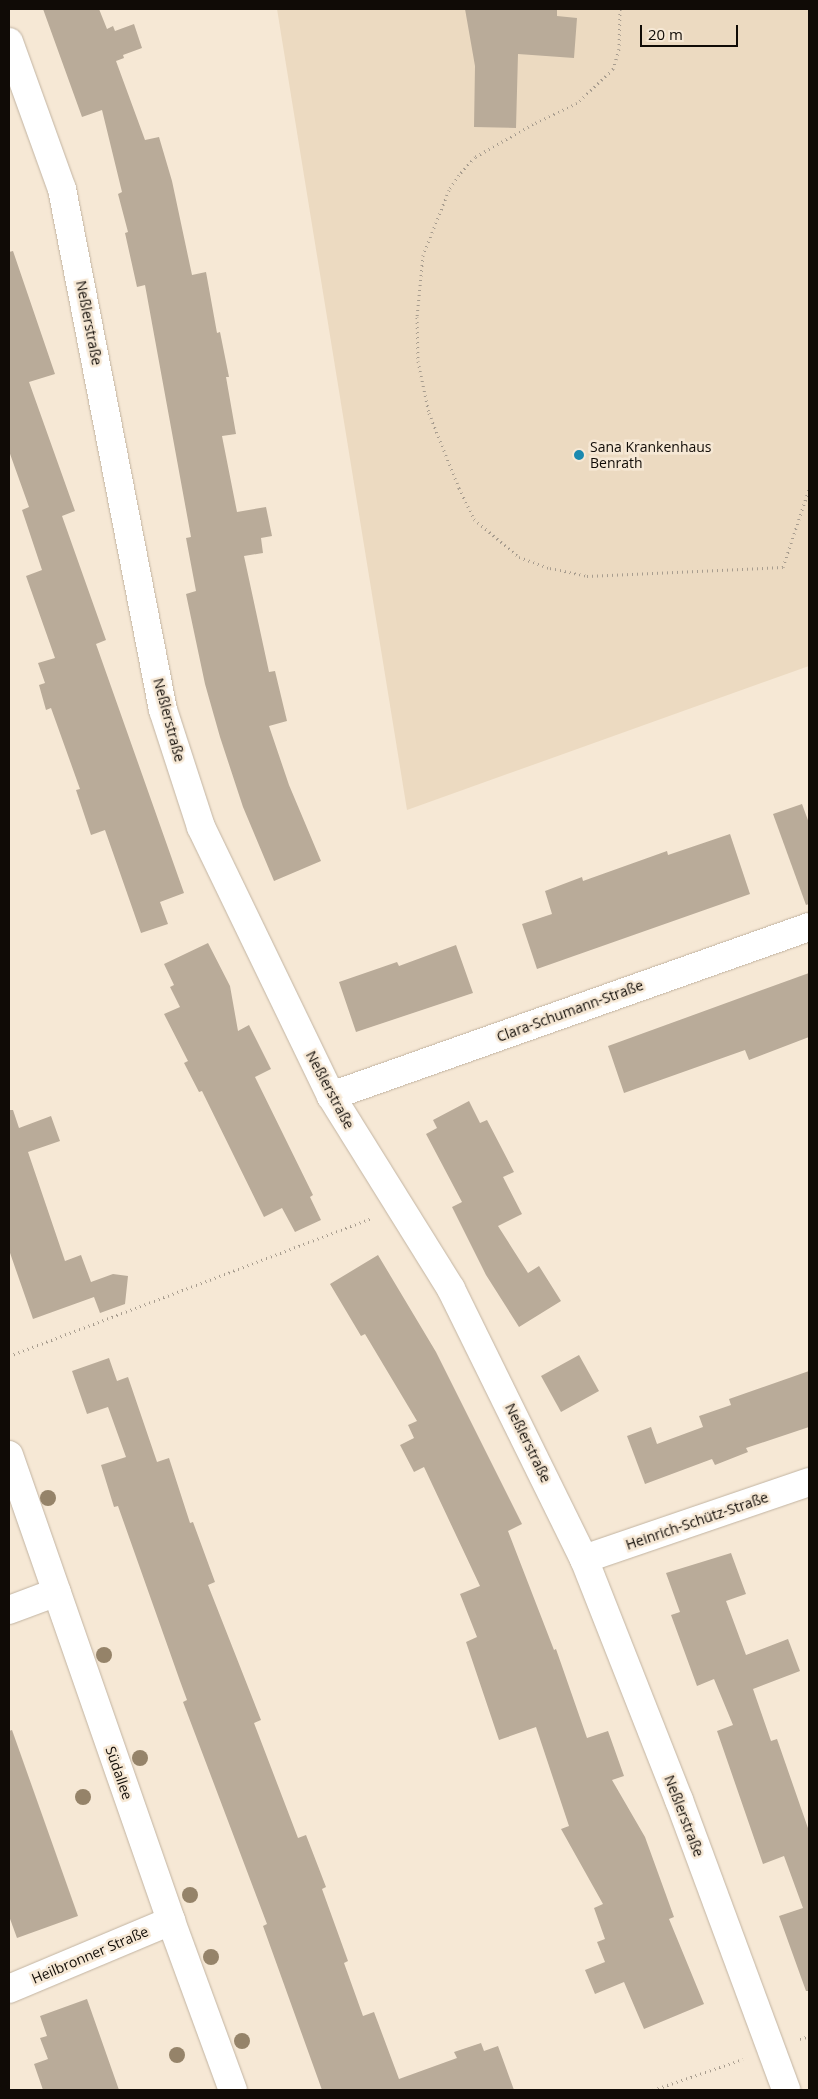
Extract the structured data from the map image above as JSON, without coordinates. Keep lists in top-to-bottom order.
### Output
{
  "streets": {
    "street": [
      "Neßlerstraße",
      "Clara-Schumann-Straße",
      "Heinrich-Schütz-Straße",
      "Südallee",
      "Heilbronner Straße"
    ]
  },
  "crossings": [
    ["Neßlerstraße", "Clara-Schumann-Straße"],
    ["Neßlerstraße", "Heinrich-Schütz-Straße"],
    ["Südallee", "Heilbronner Straße"]
  ],
  "places": ["Sana Krankenhaus Benrath"],
  "scale_bar": "20 m"
}
